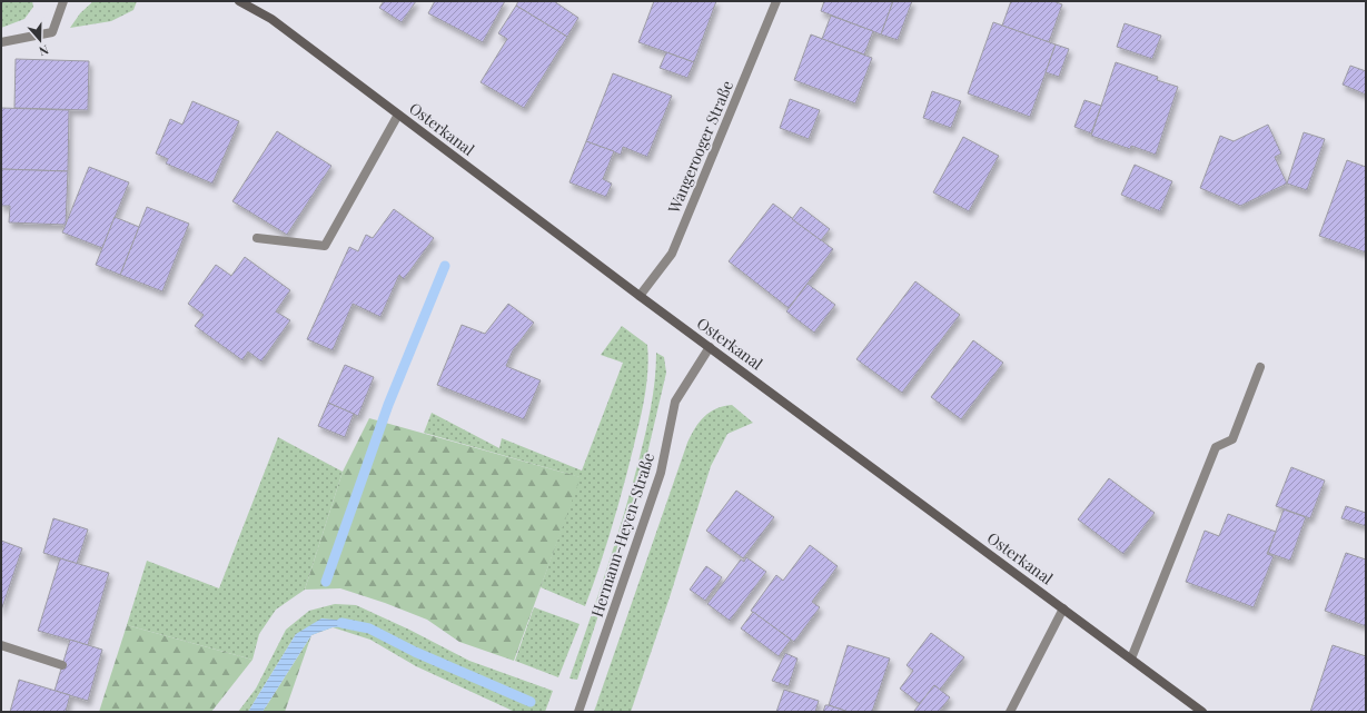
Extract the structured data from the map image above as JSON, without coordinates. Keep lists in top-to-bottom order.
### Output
{
  "streets": {
    "main road": ["Osterkanal"],
    "street": ["Wangerooger Straße", "Hermann-Heyen-Straße"]
  },
  "crossings": [
    ["Osterkanal", "Wangerooger Straße"],
    ["Osterkanal", "Hermann-Heyen-Straße"]
  ],
  "north": "bottom"
}
